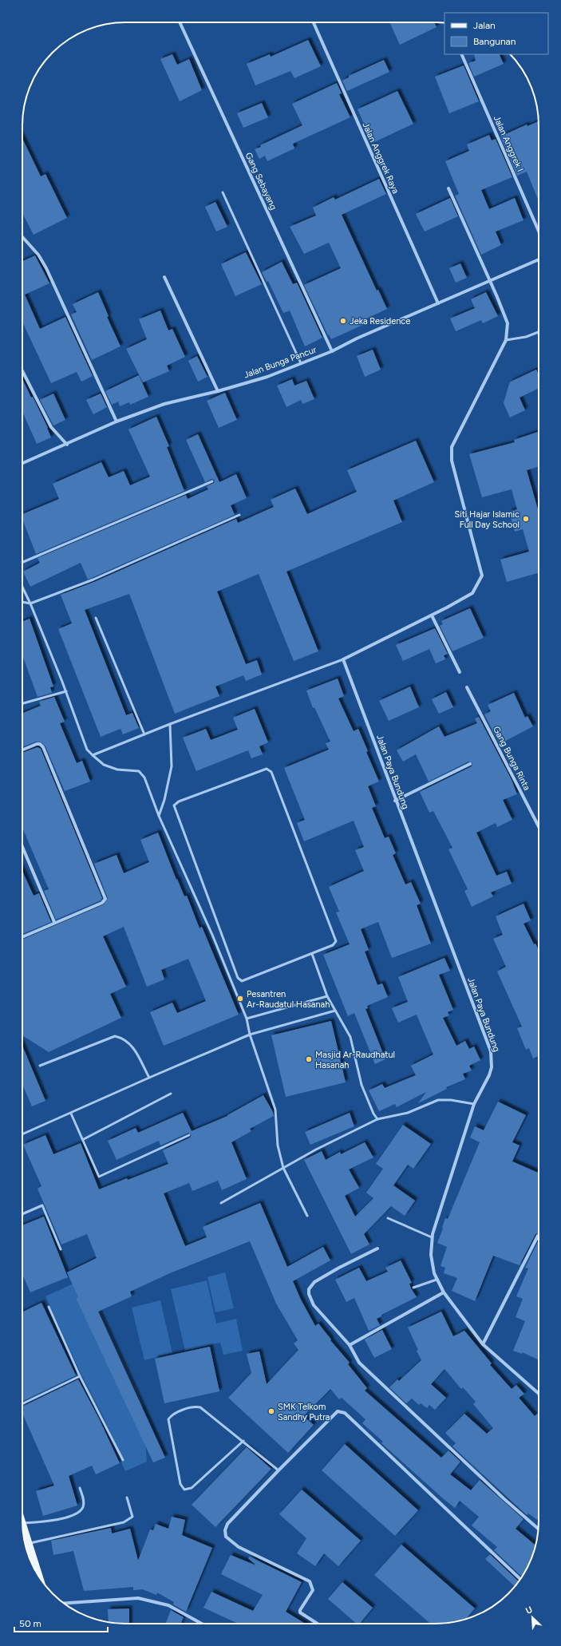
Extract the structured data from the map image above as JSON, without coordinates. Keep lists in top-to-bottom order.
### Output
{
  "streets": {
    "street": [
      "Jalan Anggrek I",
      "Jalan Anggrek Raya",
      "Gang Sebayang",
      "Jalan Bunga Pancur",
      "Gang Bunga Rinta",
      "Jalan Paya Bundung"
    ]
  },
  "crossings": [
    ["Jalan Anggrek Raya", "Jalan Bunga Pancur"],
    ["Gang Sebayang", "Jalan Bunga Pancur"]
  ],
  "places": [
    "Jeka Residence",
    "Siti Hajar Islamic Full Day School",
    "Pesantren Ar-Raudatul Hasanah",
    "Masjid Ar-Raudhatul Hasanah",
    "SMK Telkom Sandhy Putra"
  ],
  "legend": ["Jalan", "Bangunan"],
  "scale_bar": "50 m",
  "north": "top left"
}
